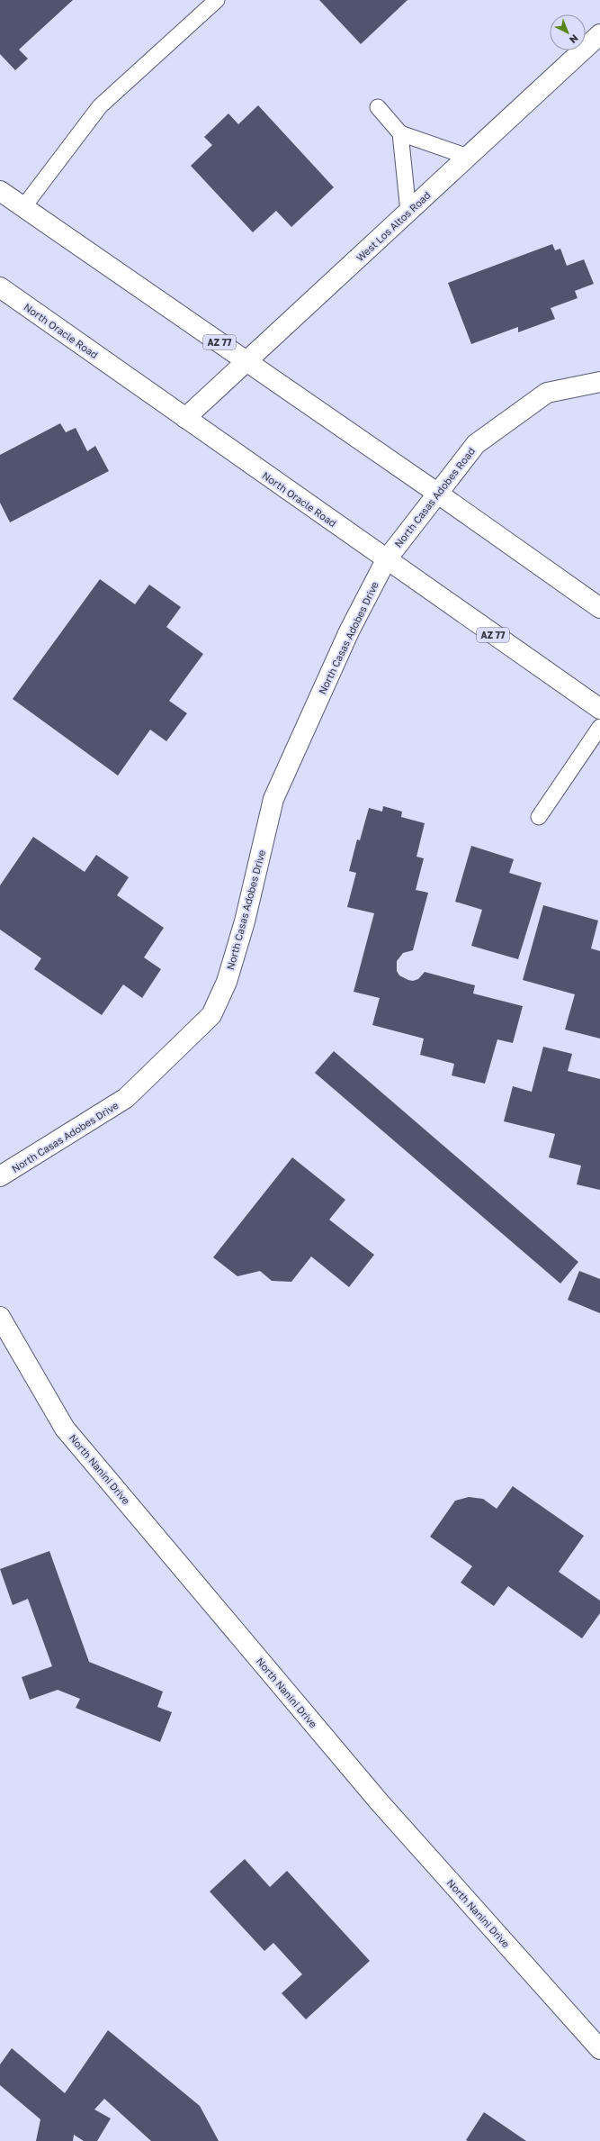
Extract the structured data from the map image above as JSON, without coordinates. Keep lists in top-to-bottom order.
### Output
{
  "streets": {
    "main road": [
      "West Los Altos Road",
      "North Oracle Road",
      "AZ 77",
      "North Casas Adobes Road",
      "North Casas Adobes Drive",
      "North Nanini Drive"
    ]
  },
  "crossings": [
    ["West Los Altos Road", "North Oracle Road"],
    ["West Los Altos Road", "AZ 77"],
    ["North Oracle Road", "North Casas Adobes Road"],
    ["North Oracle Road", "North Casas Adobes Drive"],
    ["AZ 77", "North Casas Adobes Road"],
    ["North Casas Adobes Road", "North Casas Adobes Drive"]
  ],
  "north": "bottom right"
}
